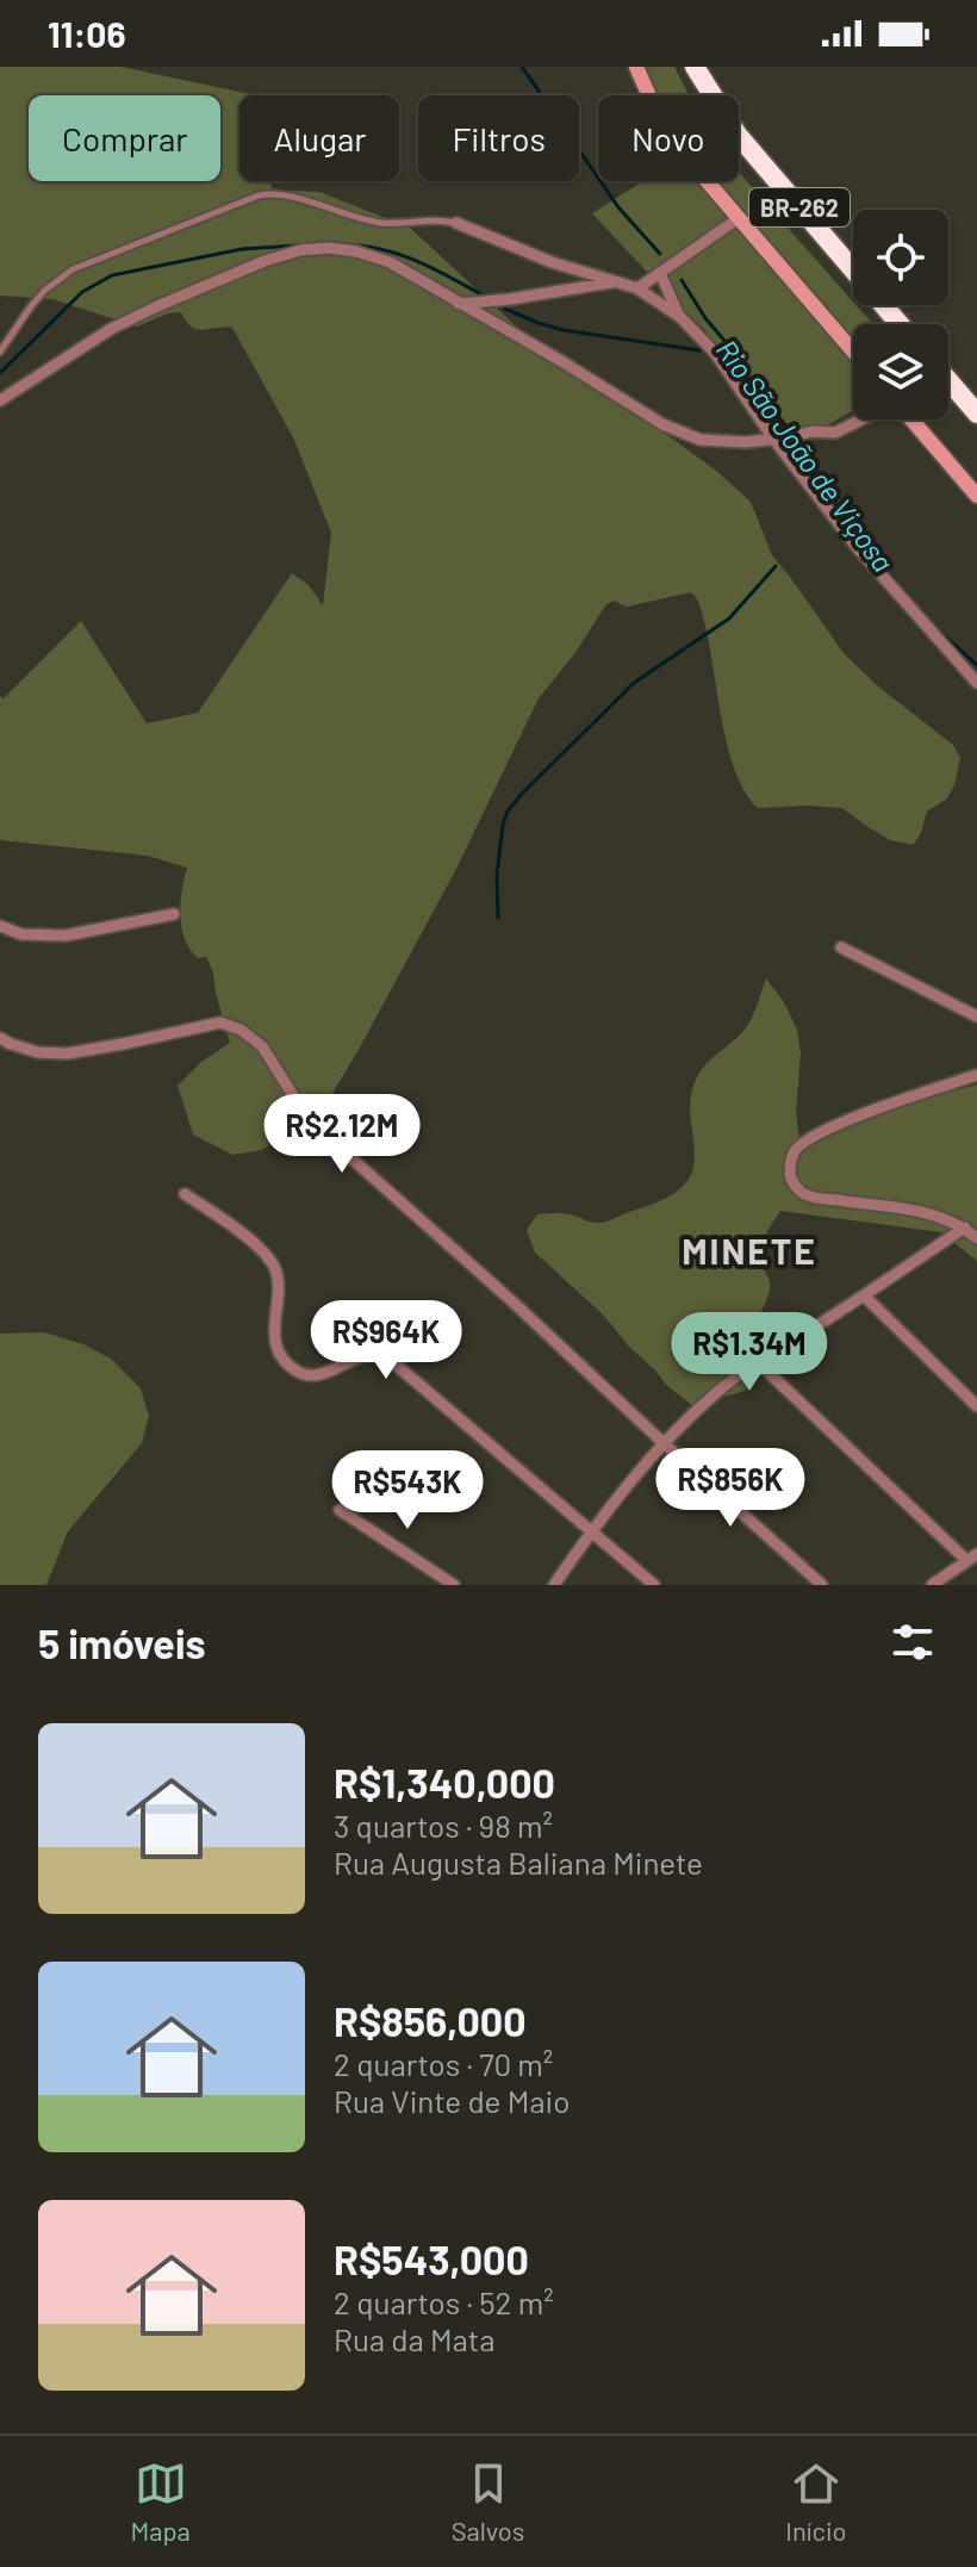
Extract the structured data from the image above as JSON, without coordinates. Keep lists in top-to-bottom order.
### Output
{
  "streets": {
    "highway": ["BR-262"]
  },
  "districts": ["MINETE"],
  "water": ["Rio São João de Viçosa"],
  "page": {
    "status": "11:06",
    "chip": [
      "Comprar",
      "Alugar",
      "Filtros",
      "Novo"
    ],
    "price": [
      "R$2.12M",
      "R$964K",
      "R$1.34M",
      "R$856K",
      "R$543K"
    ],
    "heading": "5 imóveis",
    "list": [
      {
        "name": "R$1,340,000",
        "note": "3 quartos · 98 m² · Rua Augusta Baliana Minete"
      },
      {
        "name": "R$856,000",
        "note": "2 quartos · 70 m² · Rua Vinte de Maio"
      },
      {
        "name": "R$543,000",
        "note": "2 quartos · 52 m² · Rua da Mata"
      }
    ],
    "tabs": ["Mapa", "Salvos", "Início"]
  }
}
